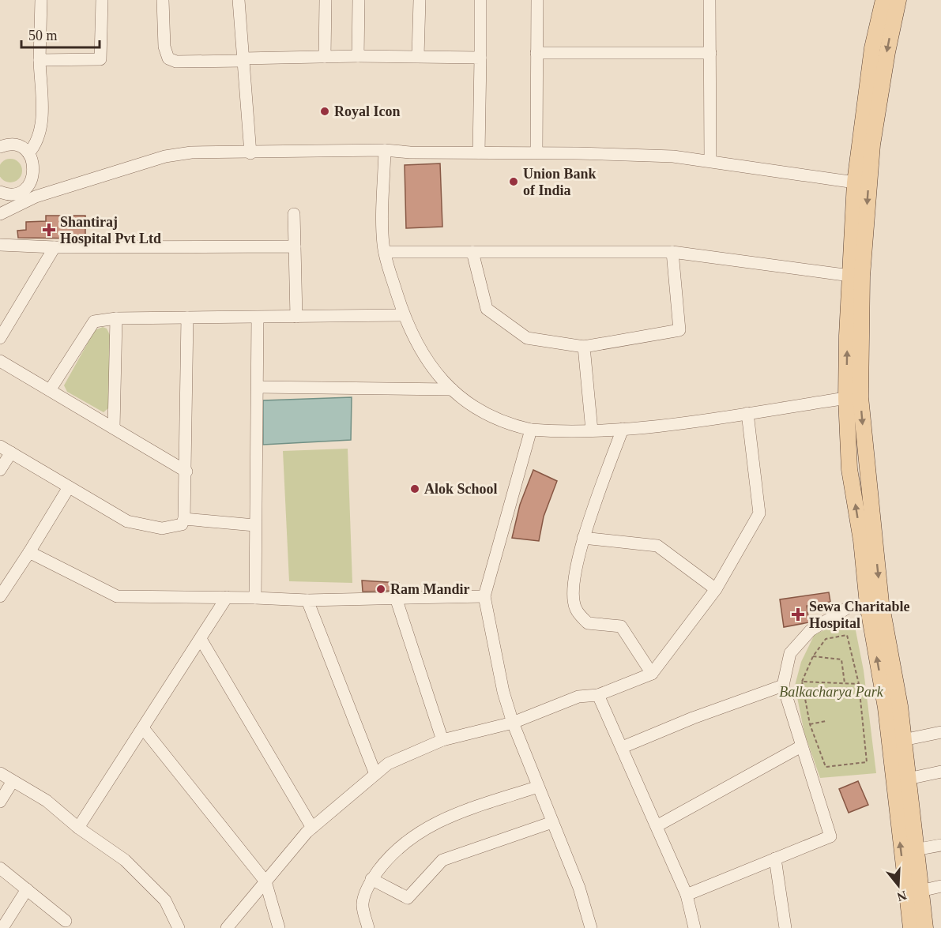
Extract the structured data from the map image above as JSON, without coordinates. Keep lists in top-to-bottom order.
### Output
{
  "parks": ["Balkacharya Park"],
  "places": {
    "other": [
      "Royal Icon",
      "Union Bank of India",
      "Alok School",
      "Ram Mandir"
    ],
    "health": ["Shantiraj Hospital Pvt Ltd", "Sewa Charitable Hospital"]
  },
  "scale_bar": "50 m",
  "north": "bottom"
}
